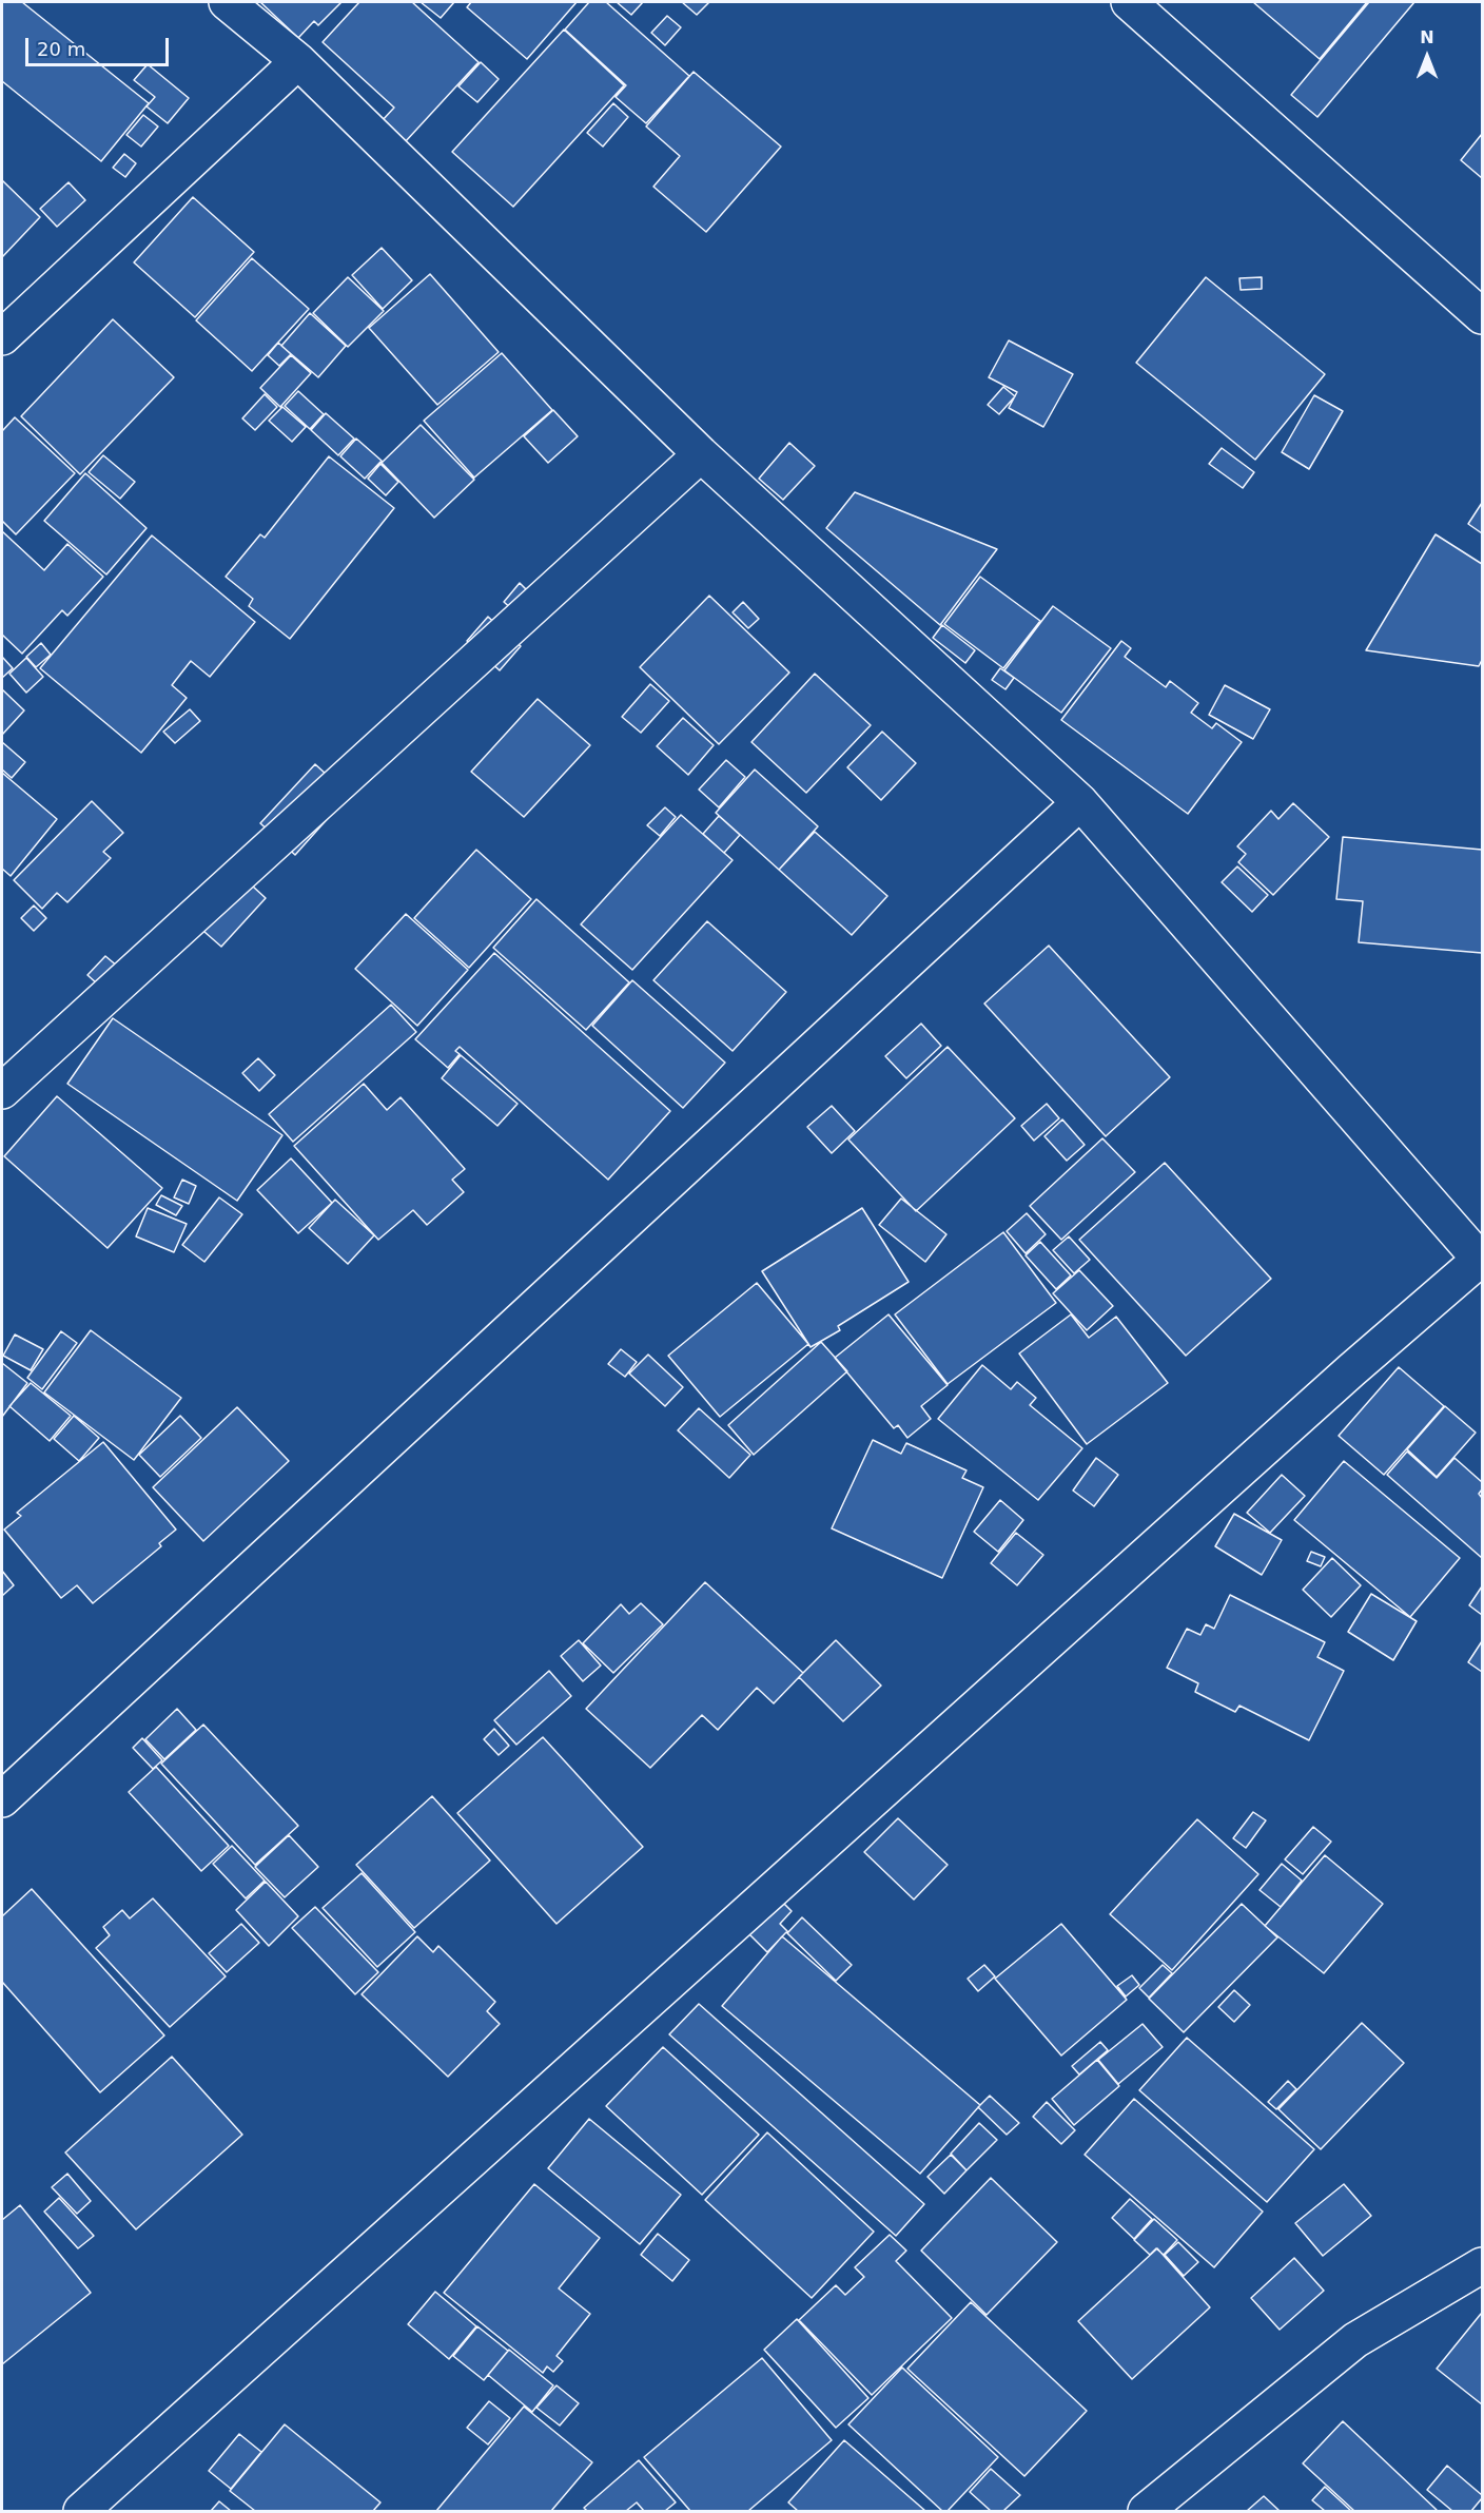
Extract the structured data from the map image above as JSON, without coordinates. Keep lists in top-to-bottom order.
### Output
{
  "scale_bar": "20 m",
  "north": "top"
}
